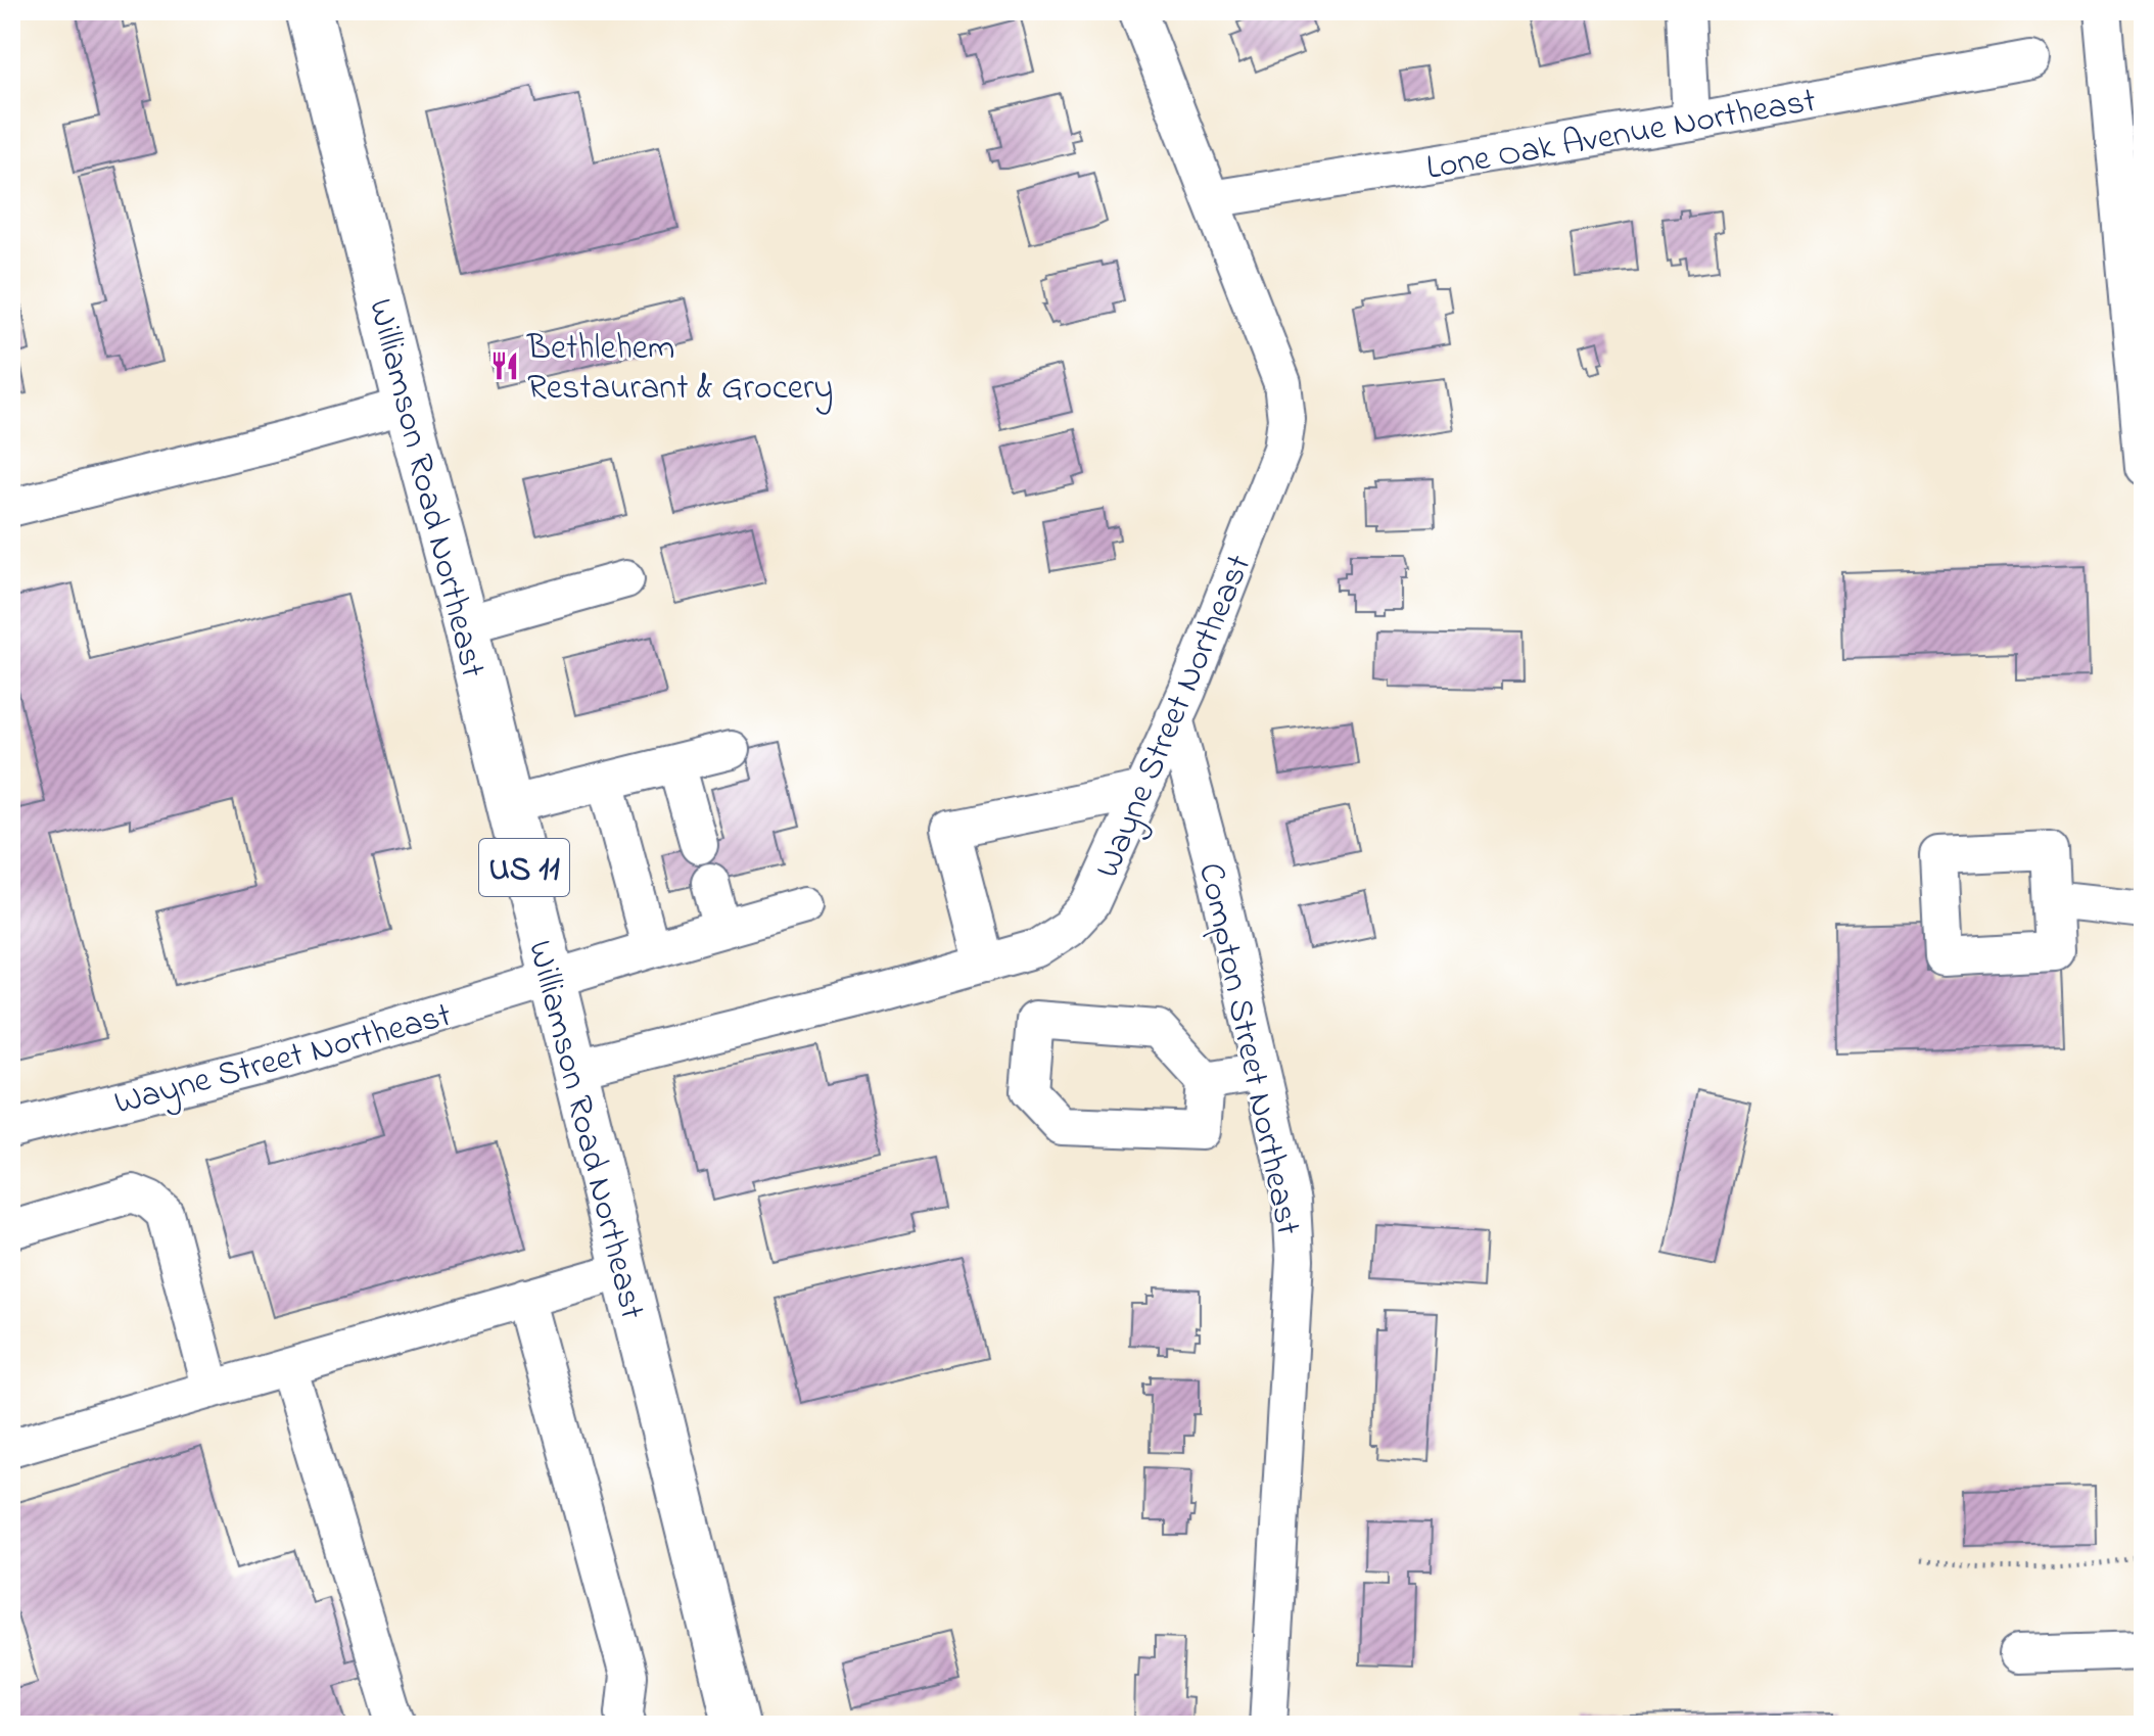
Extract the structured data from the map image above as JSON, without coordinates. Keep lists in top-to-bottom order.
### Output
{
  "streets": {
    "main road": ["Williamson Road Northeast", "US 11"],
    "street": ["Lone Oak Avenue Northeast", "Wayne Street Northeast", "Compton Street Northeast"]
  },
  "crossings": [
    ["Lone Oak Avenue Northeast", "Wayne Street Northeast"],
    ["Williamson Road Northeast", "Wayne Street Northeast"],
    ["Wayne Street Northeast", "Compton Street Northeast"]
  ],
  "places": {
    "restaurant": ["Bethlehem Restaurant & Grocery"]
  }
}
